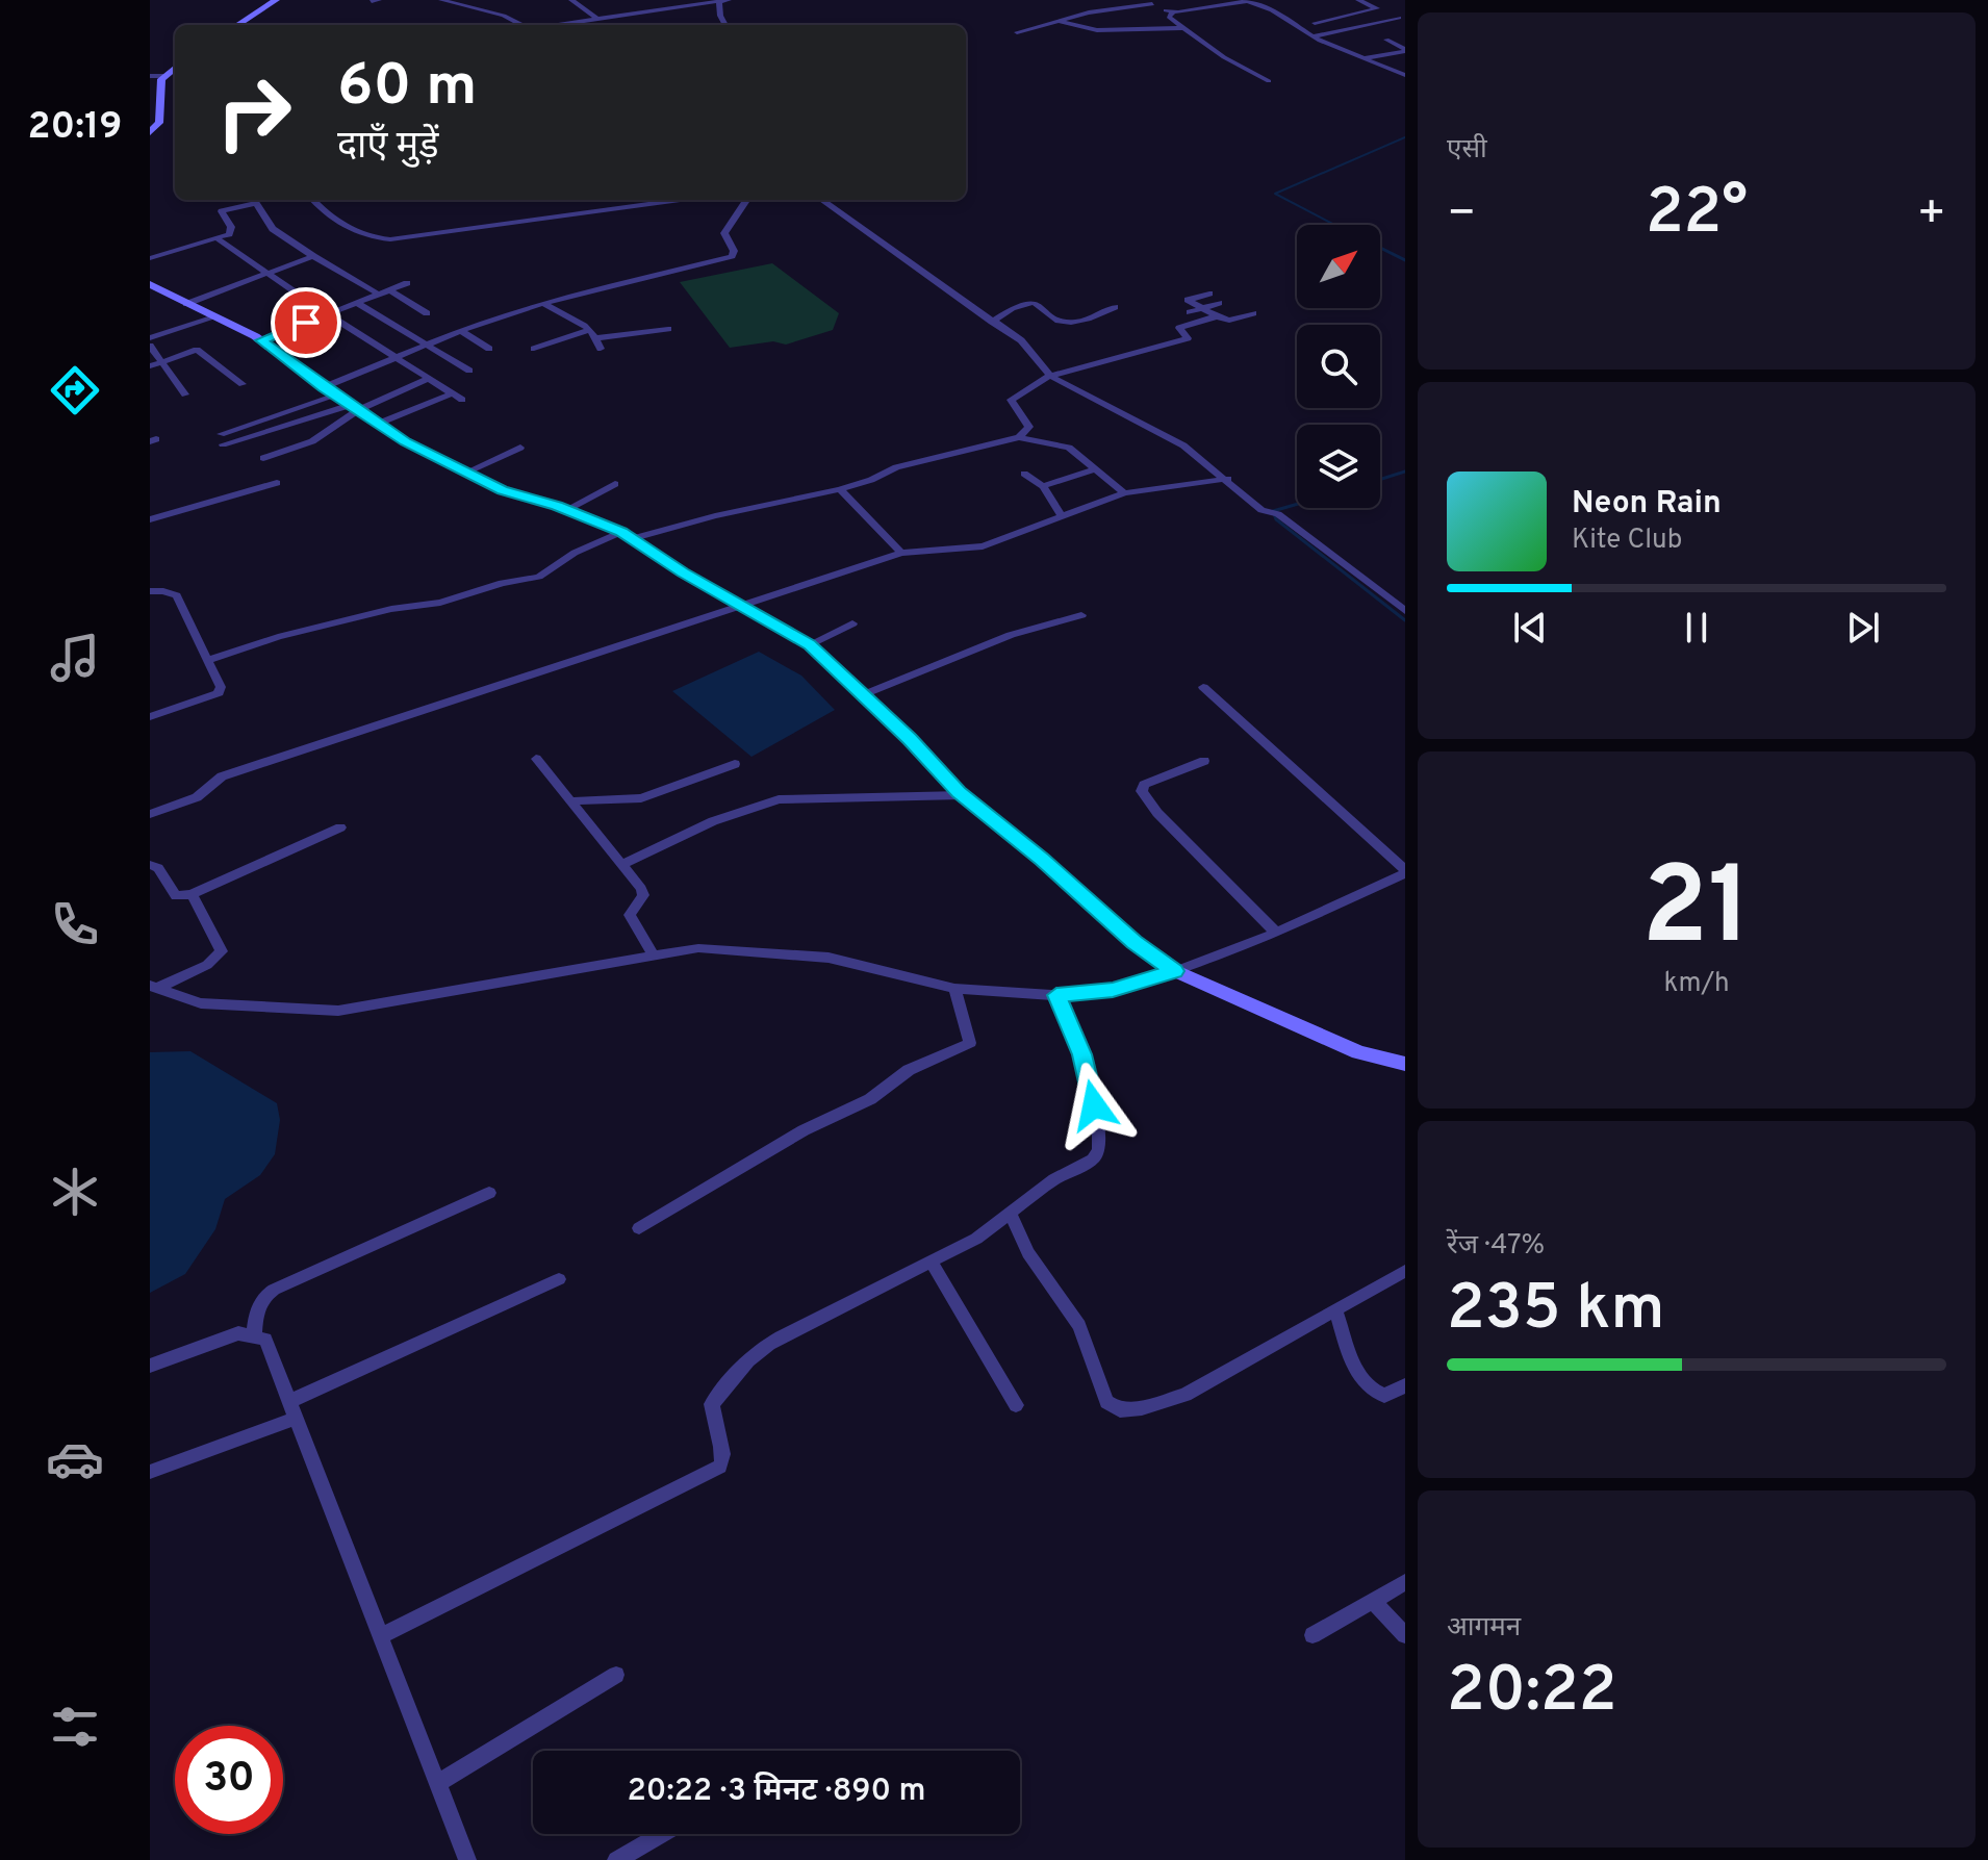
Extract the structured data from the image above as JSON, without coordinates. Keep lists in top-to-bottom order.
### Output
{
  "north": "top right",
  "page": {
    "tabs": "20:19",
    "tile": [
      "एसी",
      ["21", "km/h"],
      ["रेंज · 47%", "235 km"],
      ["आगमन", "20:22"]
    ],
    "turn": ["60 m", "दाएँ मुड़ें"],
    "heat": ["−", "22°", "+"],
    "song": ["Neon Rain", "Kite Club"],
    "limit": "30",
    "trip": "20:22 · 3 मिनट · 890 m"
  }
}
